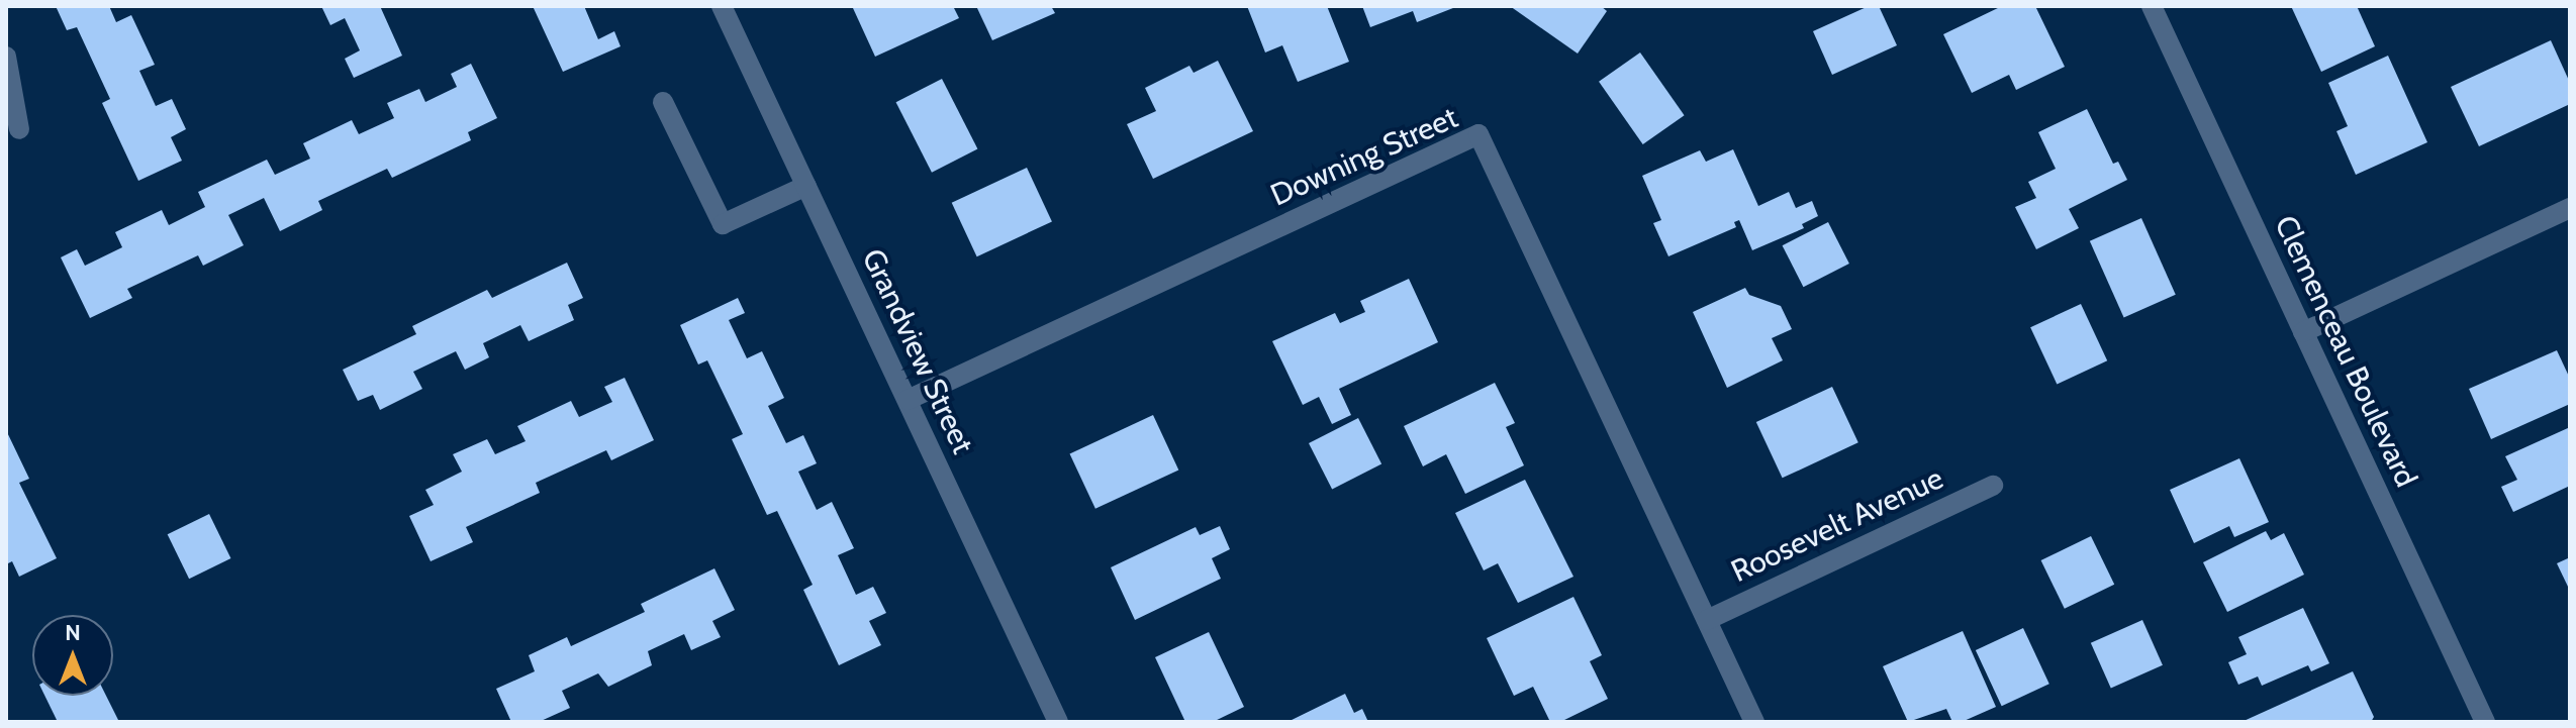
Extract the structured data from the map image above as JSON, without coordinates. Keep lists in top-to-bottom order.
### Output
{
  "streets": {
    "street": [
      "Downing Street",
      "Grandview Street",
      "Clemenceau Boulevard",
      "Roosevelt Avenue"
    ]
  },
  "crossings": [
    ["Downing Street", "Grandview Street"],
    ["Downing Street", "Roosevelt Avenue"]
  ],
  "north": "top"
}
